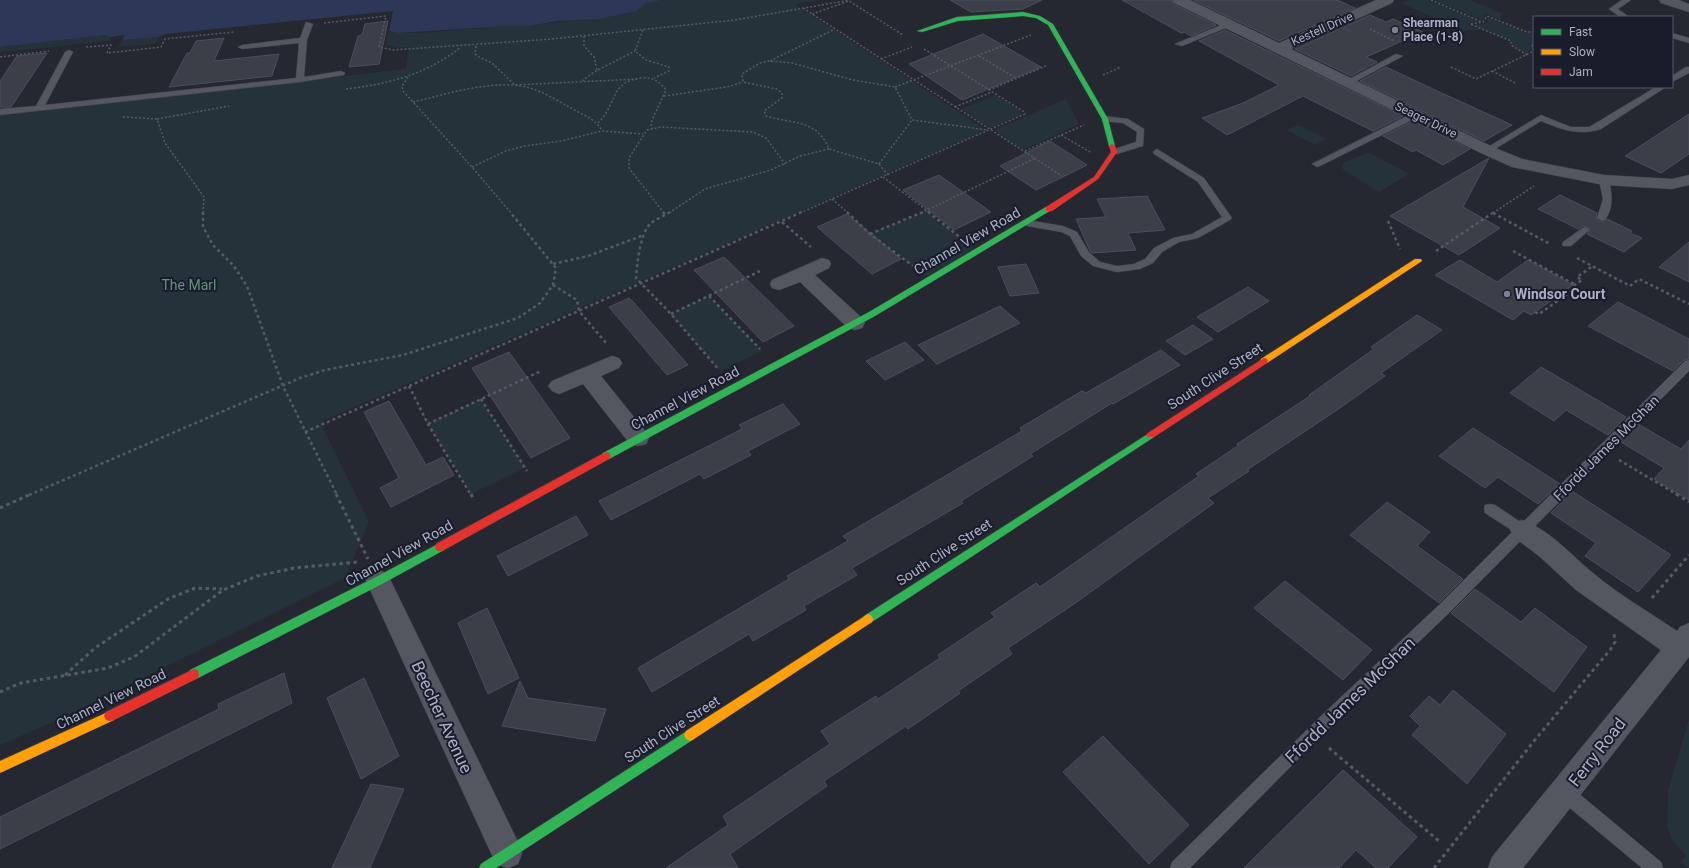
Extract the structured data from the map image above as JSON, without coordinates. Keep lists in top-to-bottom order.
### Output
{
  "streets": {
    "street": [
      "Kestell Drive",
      "Seager Drive",
      "Channel View Road",
      "South Clive Street",
      "Beecher Avenue",
      "Ferry Road"
    ],
    "lane": ["Ffordd James McGhan"]
  },
  "crossings": [
    ["Kestell Drive", "Seager Drive"],
    ["Channel View Road", "Beecher Avenue"],
    ["South Clive Street", "Beecher Avenue"]
  ],
  "parks": ["The Marl"],
  "places": ["Shearman Place (1-8)", "Windsor Court"],
  "legend": ["Fast", "Slow", "Jam"]
}
